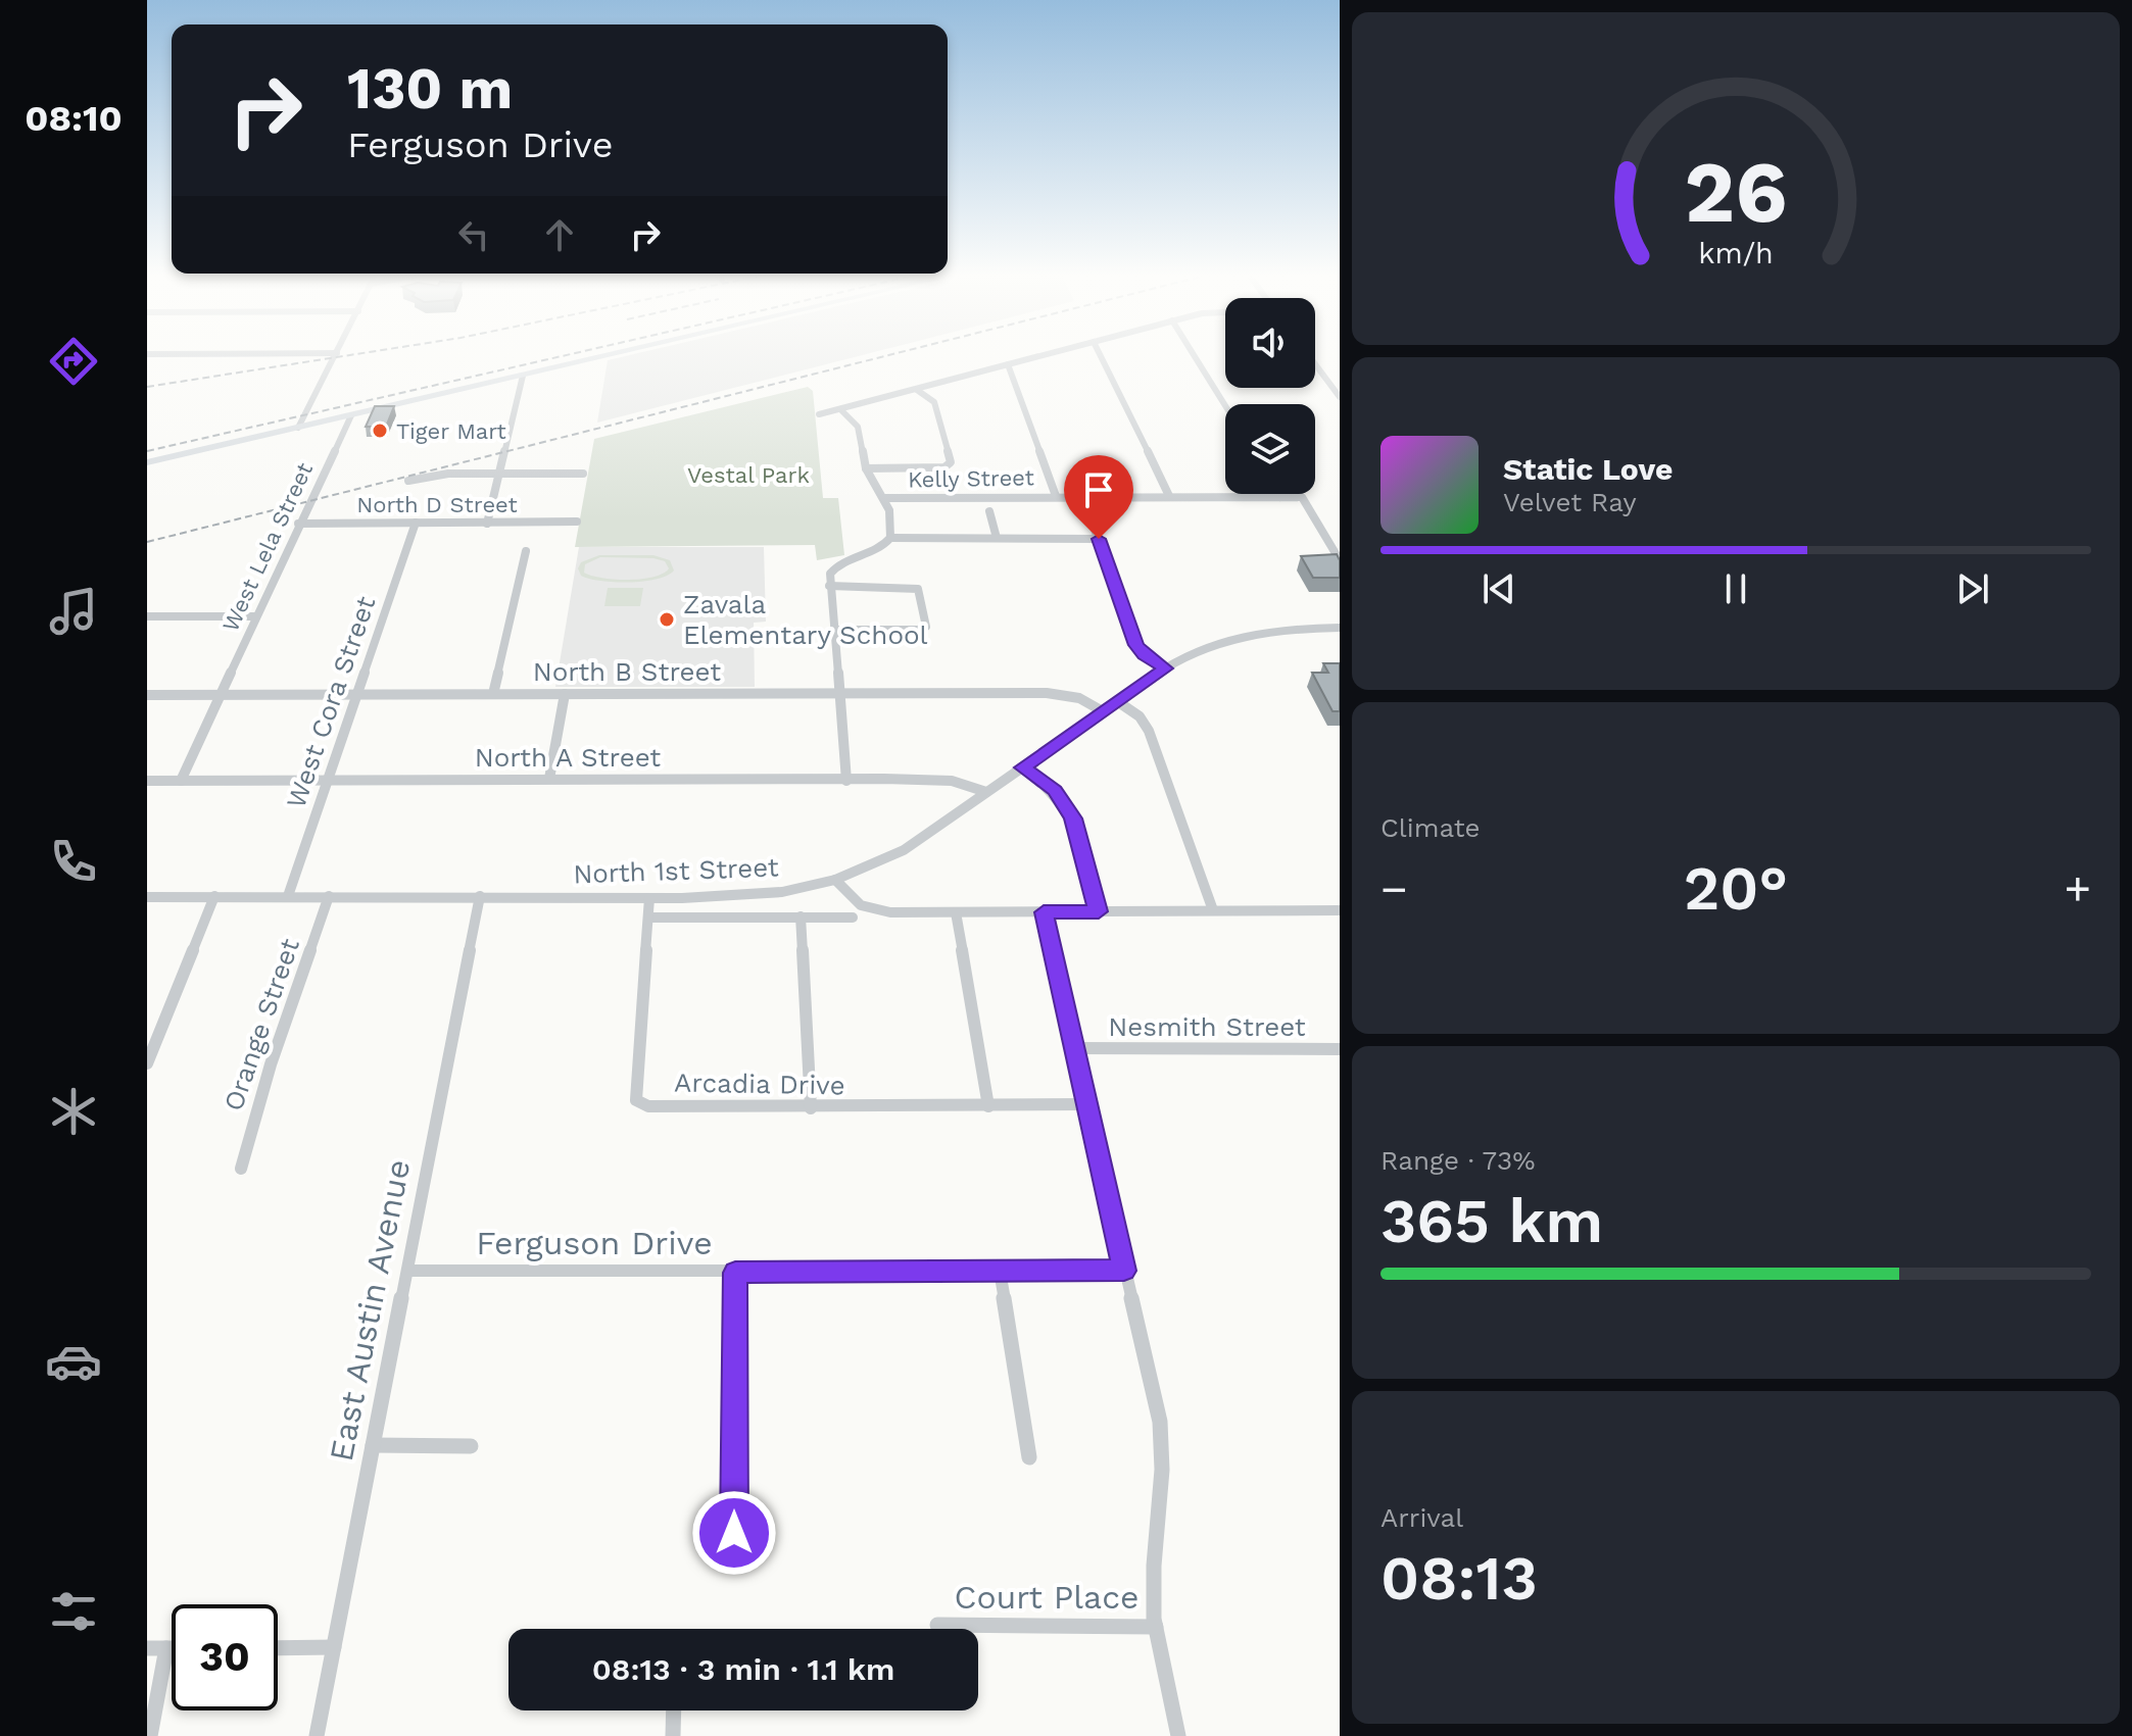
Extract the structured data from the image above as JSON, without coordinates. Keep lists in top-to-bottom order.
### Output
{
  "streets": {
    "street": [
      "Kelly Street",
      "North D Street",
      "West Lela Street",
      "North B Street",
      "West Cora Street",
      "North A Street",
      "North 1st Street",
      "Orange Street",
      "Nesmith Street",
      "Arcadia Drive",
      "Ferguson Drive",
      "East Austin Avenue",
      "Court Place"
    ]
  },
  "crossings": [
    ["North D Street", "West Lela Street"],
    ["North D Street", "West Cora Street"],
    ["West Lela Street", "North B Street"],
    ["West Lela Street", "North A Street"],
    ["North B Street", "West Cora Street"],
    ["North B Street", "North 1st Street"],
    ["West Cora Street", "North A Street"],
    ["West Cora Street", "North 1st Street"],
    ["North A Street", "North 1st Street"],
    ["North 1st Street", "Orange Street"],
    ["North 1st Street", "Arcadia Drive"],
    ["North 1st Street", "East Austin Avenue"],
    ["Ferguson Drive", "East Austin Avenue"]
  ],
  "parks": ["Vestal Park"],
  "places": ["Tiger Mart", "Zavala Elementary School"],
  "page": {
    "tabs": "08:10",
    "turn": ["130 m", "Ferguson Drive"],
    "song": ["Static Love", "Velvet Ray"],
    "tile": [
      "Climate",
      ["Range · 73%", "365 km"],
      ["Arrival", "08:13"]
    ],
    "heat": ["−", "20°", "+"],
    "limit": "30",
    "trip": "08:13 · 3 min · 1.1 km",
    "gauge": ["26", "km/h"]
  }
}
